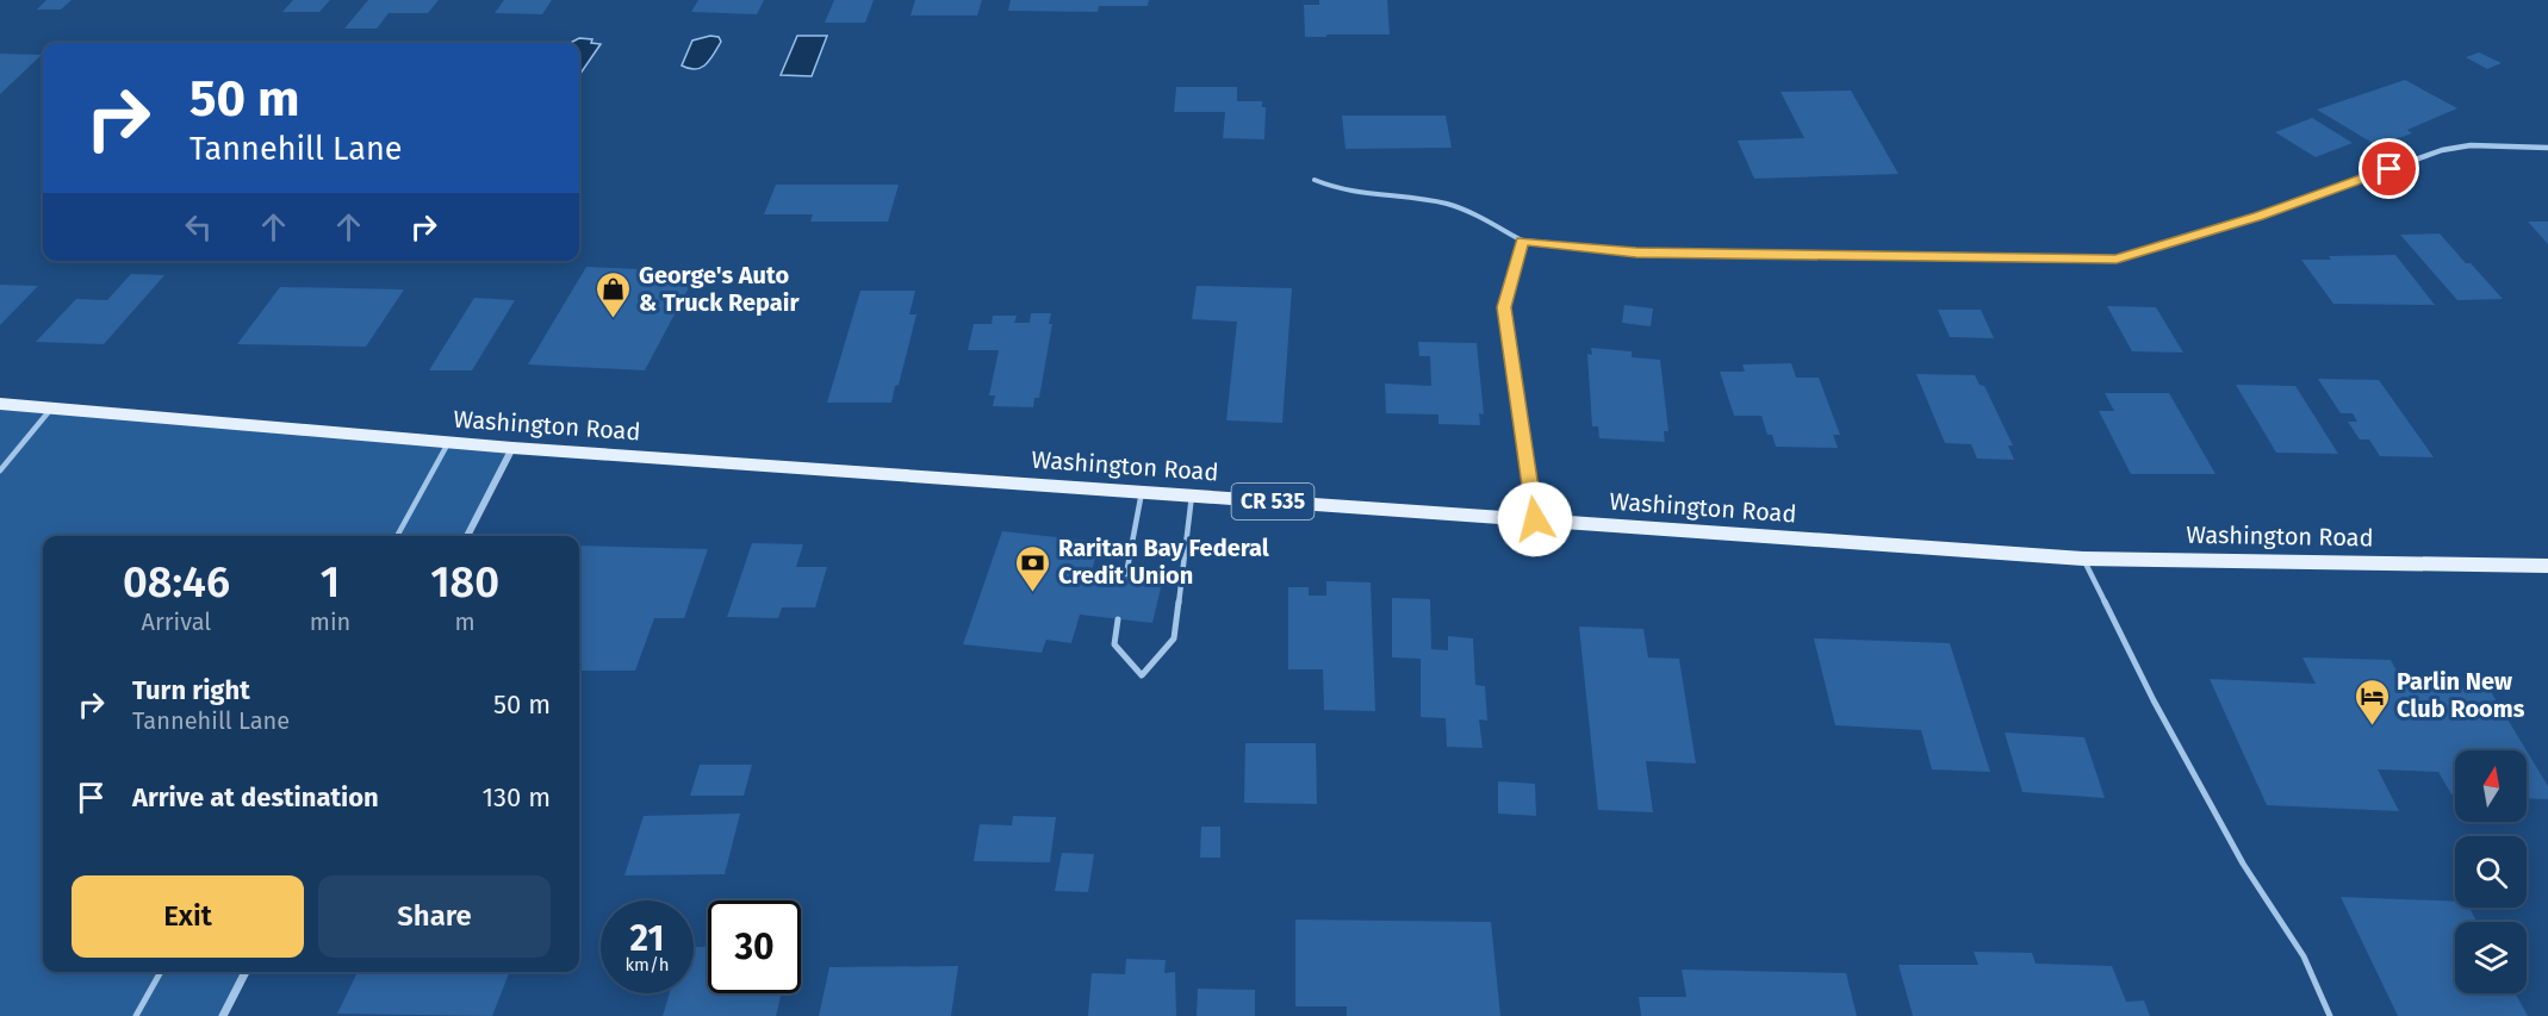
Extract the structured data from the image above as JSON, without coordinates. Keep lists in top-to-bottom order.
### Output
{
  "streets": {
    "main road": ["Washington Road", "CR 535"]
  },
  "places": {
    "shop": ["George's Auto & Truck Repair"],
    "bank": ["Raritan Bay Federal Credit Union"],
    "hotel": ["Parlin New Club Rooms"]
  },
  "north": "top",
  "page": {
    "turn": ["50 m", "Tannehill Lane"],
    "eta": [
      "08:46",
      "Arrival",
      "1",
      "min",
      "180",
      "m"
    ],
    "list": [
      {
        "name": "Turn right",
        "note": "Tannehill Lane",
        "value": "50 m"
      },
      {
        "name": "Arrive at destination",
        "value": "130 m"
      }
    ],
    "buttons": ["Exit", "Share"],
    "speed": "21 km/h",
    "limit": "30"
  }
}
